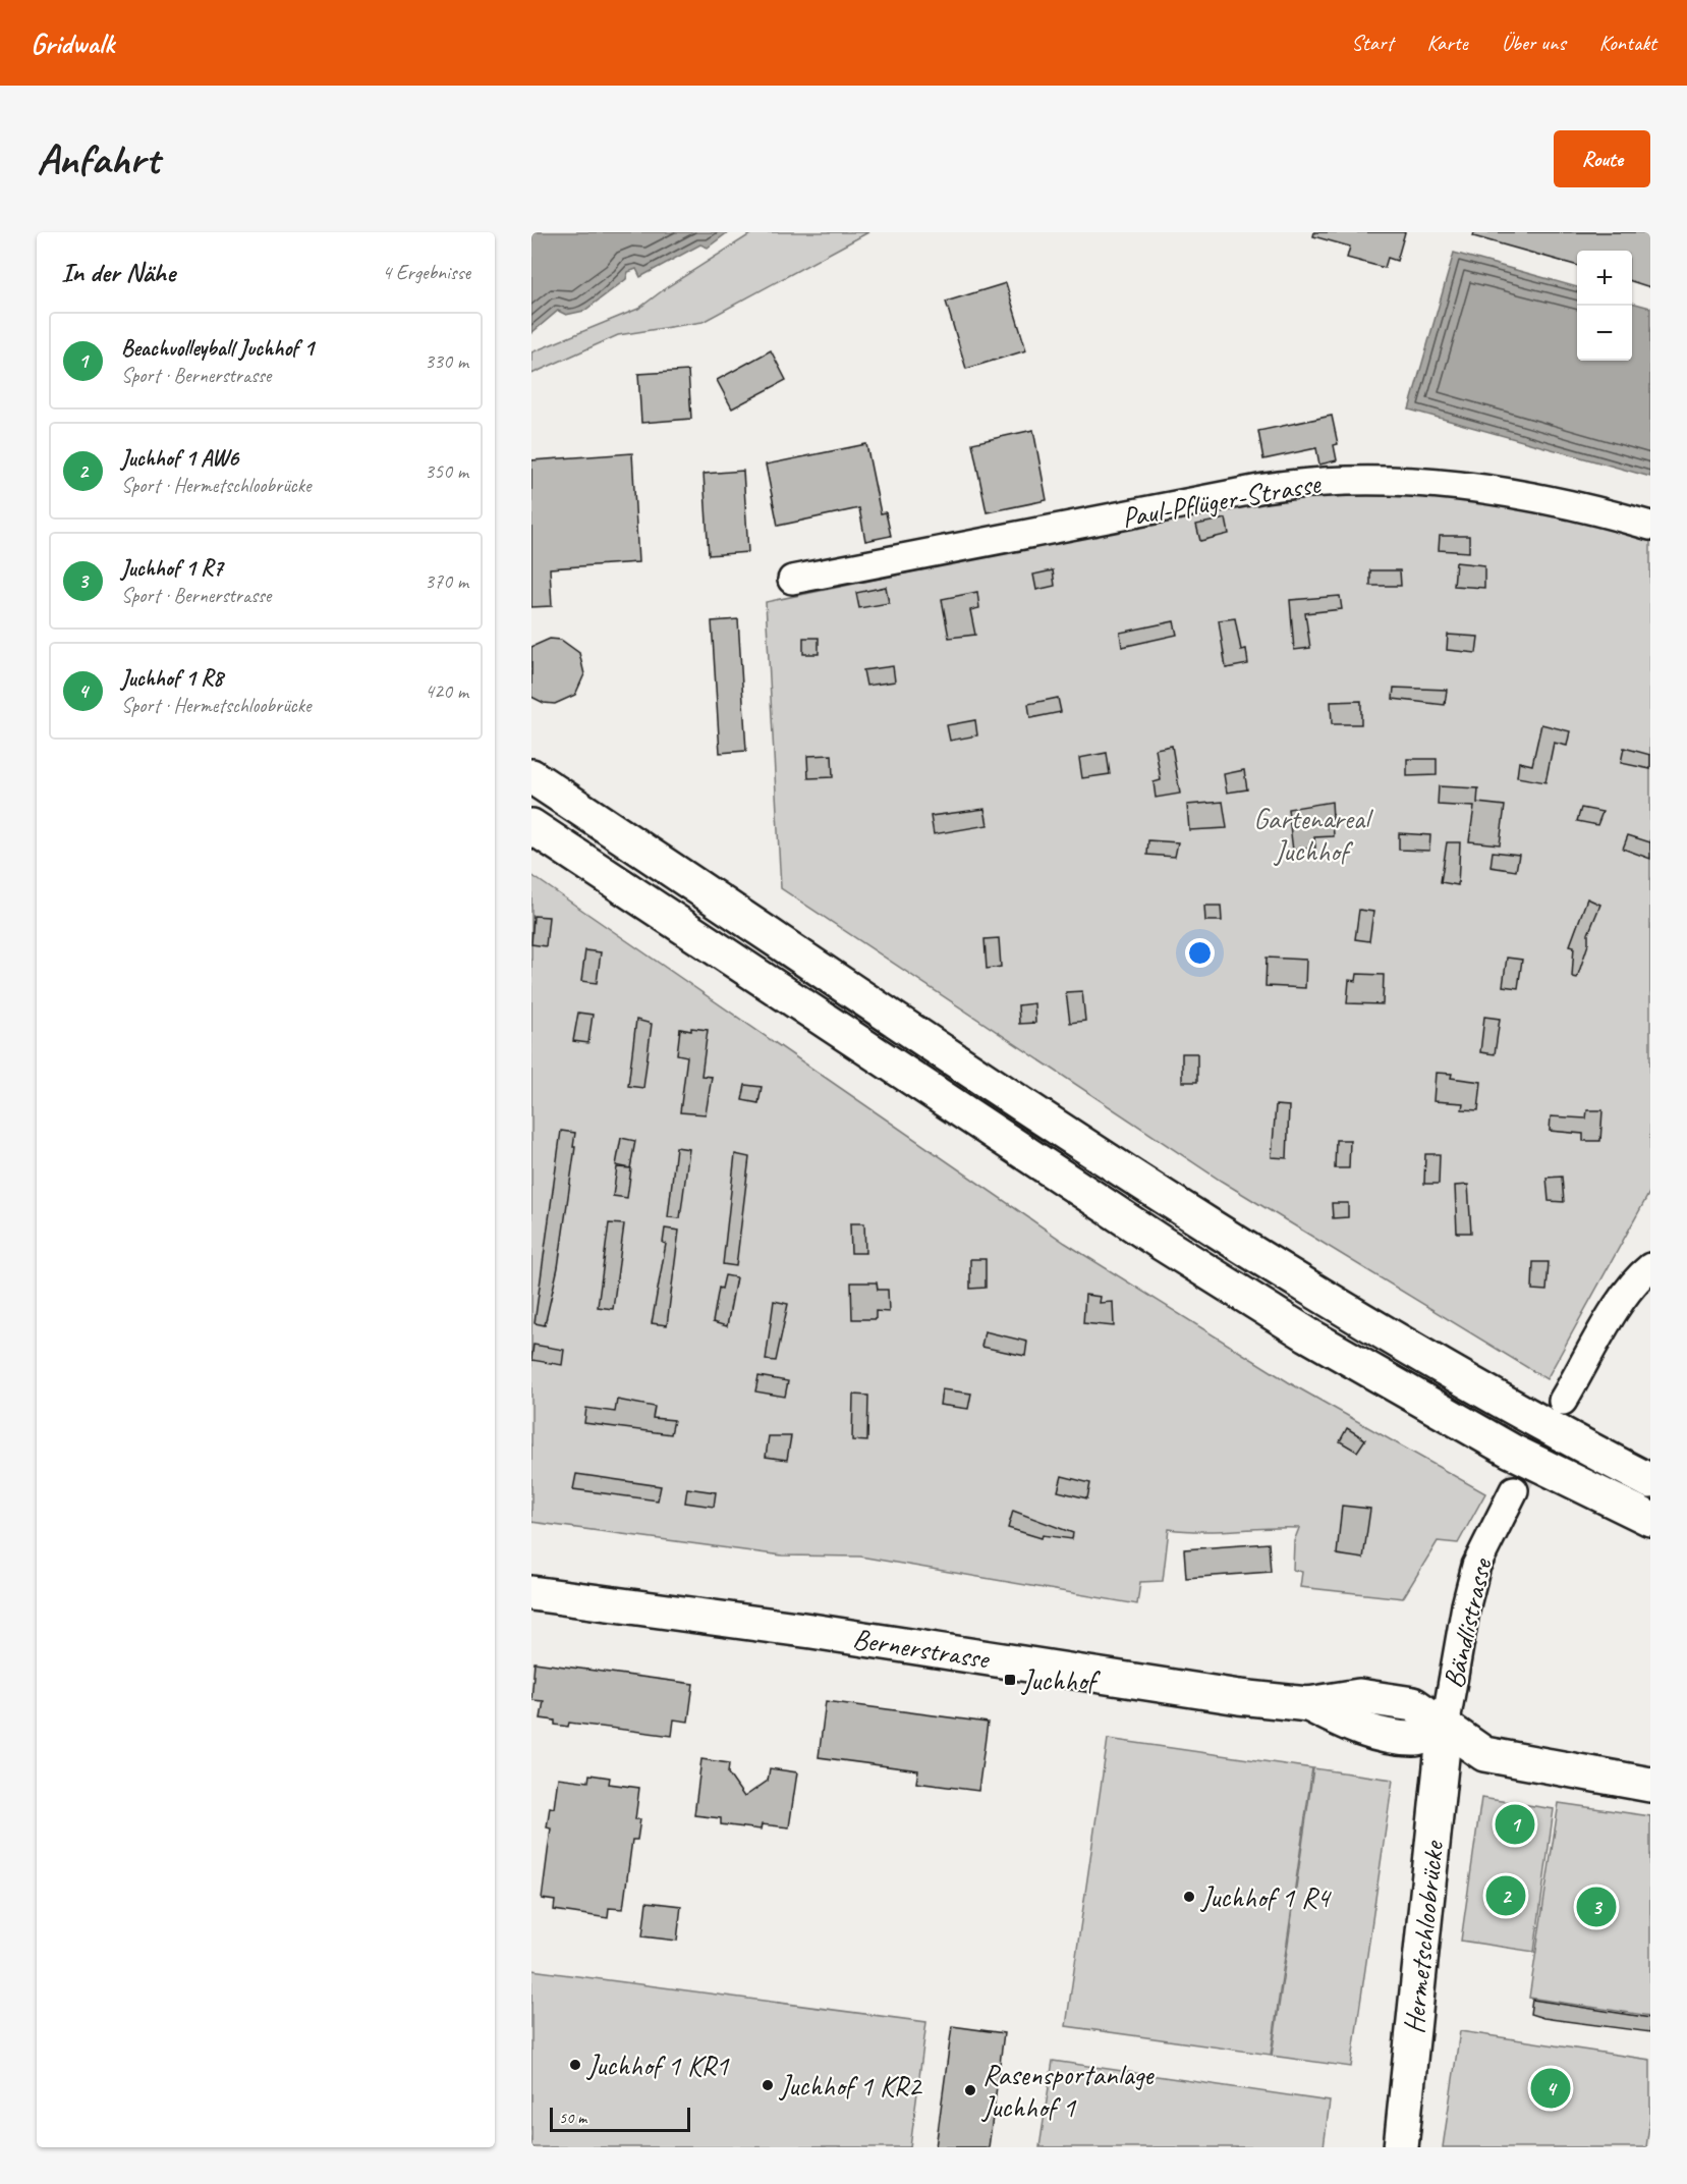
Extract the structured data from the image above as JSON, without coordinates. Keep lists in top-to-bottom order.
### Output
{
  "streets": {
    "main road": ["Bernerstrasse", "Hermetschloobrücke"],
    "street": ["Paul-Pflüger-Strasse", "Bändlistrasse"]
  },
  "crossings": [
    ["Bändlistrasse", "Bernerstrasse"],
    ["Bändlistrasse", "Hermetschloobrücke"],
    ["Bernerstrasse", "Hermetschloobrücke"]
  ],
  "parks": ["Gartenareal Juchhof"],
  "places": {
    "transit": ["Juchhof"],
    "other": [
      "Juchhof 1 R4",
      "Juchhof 1 KR1",
      "Juchhof 1 KR2",
      "Rasensportanlage Juchhof 1"
    ]
  },
  "scale_bar": "50 m",
  "page": {
    "header": "Gridwalk",
    "nav": [
      "Start",
      "Karte",
      "Über uns",
      "Kontakt"
    ],
    "buttons": "Route",
    "title": "Anfahrt",
    "heading": ["In der Nähe", "4 Ergebnisse"],
    "map_buttons": ["+", "−"],
    "list": [
      {
        "mark": "1",
        "name": "Beachvolleyball Juchhof 1",
        "note": "Sport · Bernerstrasse",
        "value": "330 m"
      },
      {
        "mark": "2",
        "name": "Juchhof 1 AW6",
        "note": "Sport · Hermetschloobrücke",
        "value": "350 m"
      },
      {
        "mark": "3",
        "name": "Juchhof 1 R7",
        "note": "Sport · Bernerstrasse",
        "value": "370 m"
      },
      {
        "mark": "4",
        "name": "Juchhof 1 R8",
        "note": "Sport · Hermetschloobrücke",
        "value": "420 m"
      }
    ],
    "pins": [
      "1",
      "2",
      "3",
      "4"
    ],
    "scale": "50 m"
  }
}
